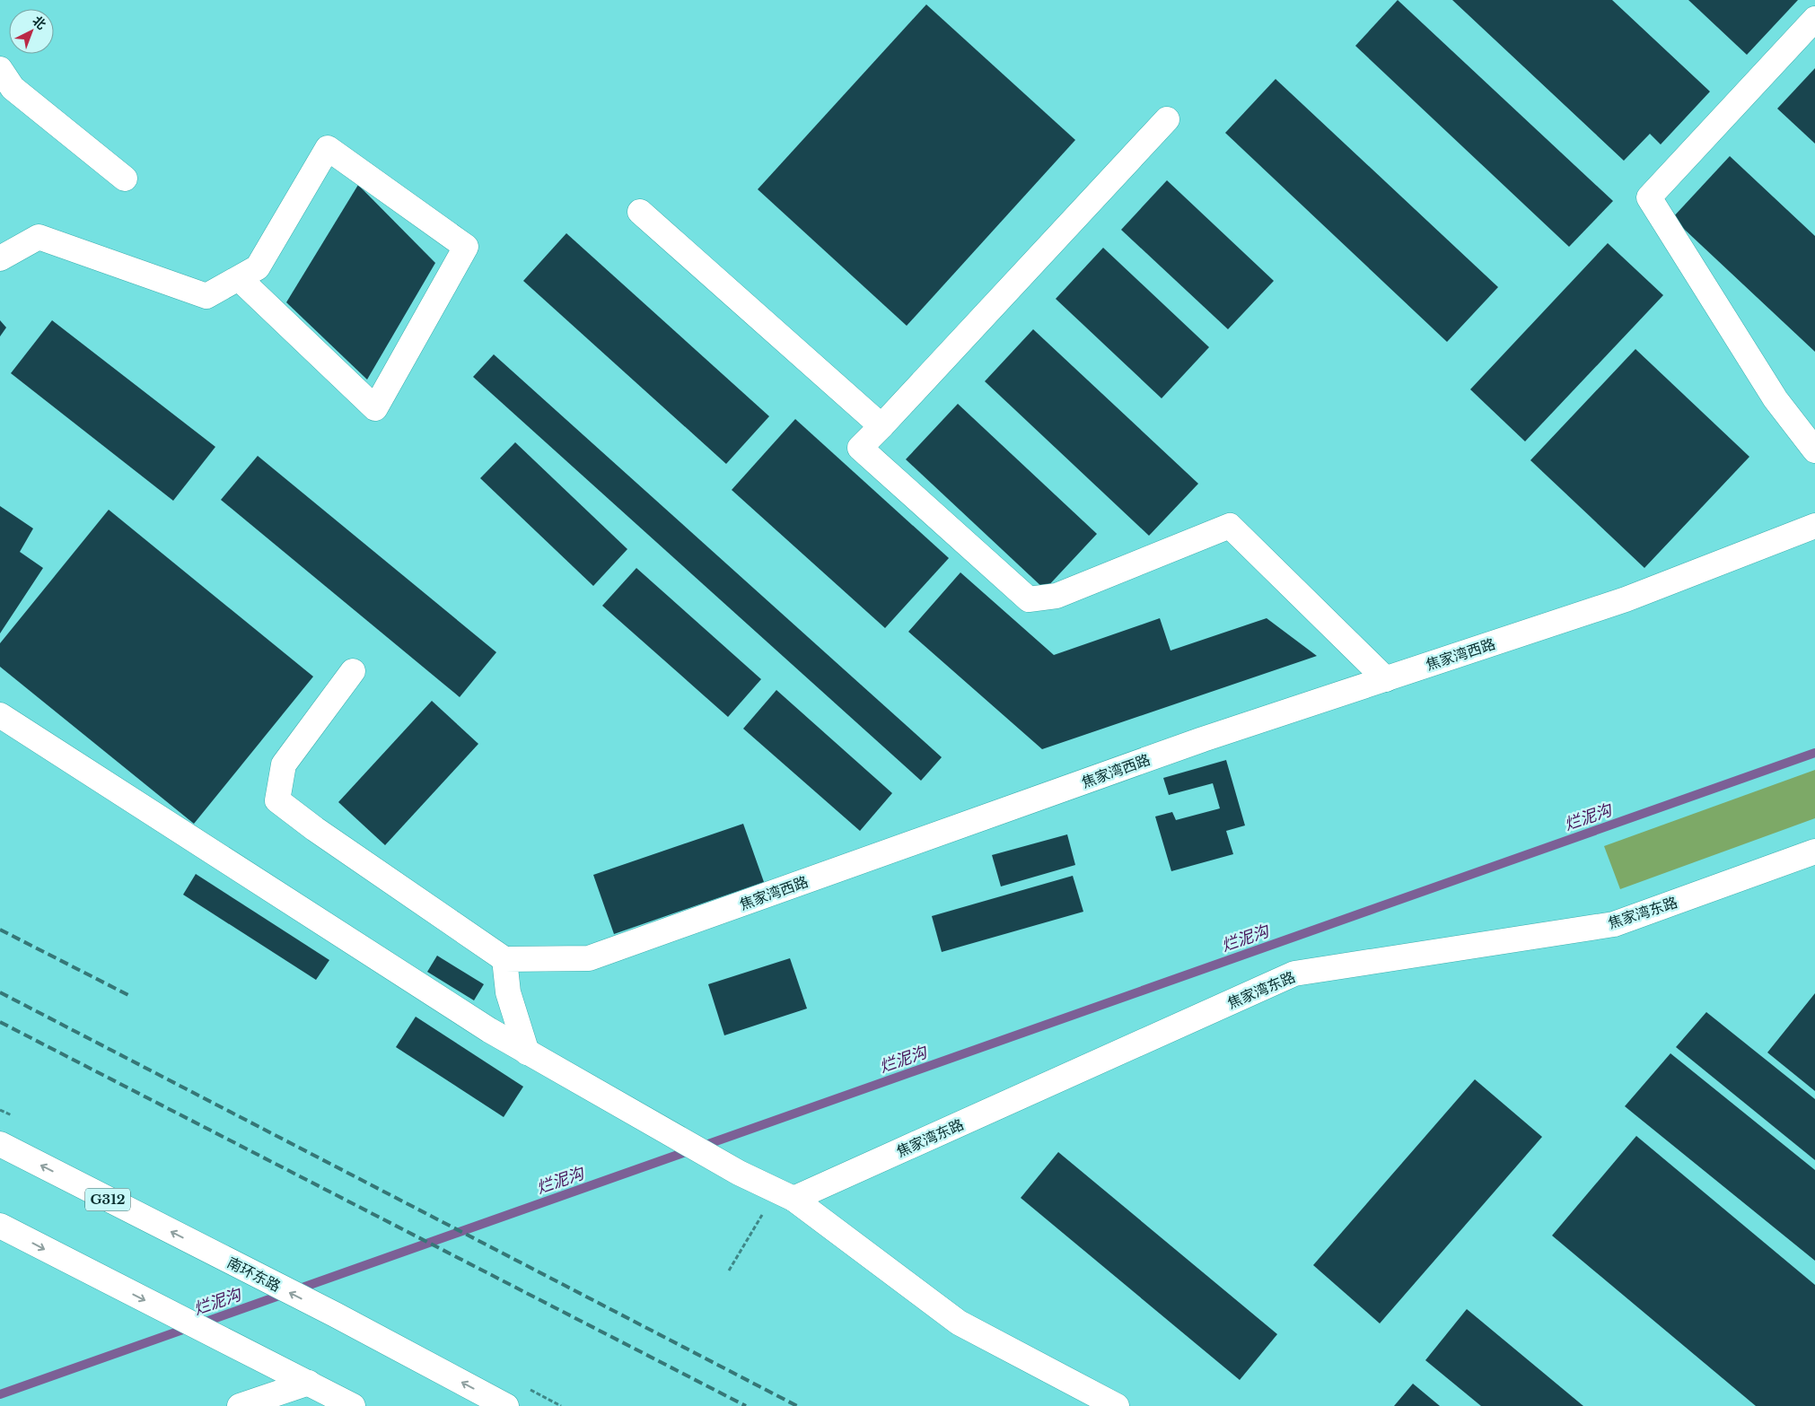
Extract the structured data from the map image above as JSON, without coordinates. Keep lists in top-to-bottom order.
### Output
{
  "streets": {
    "main road": [
      "焦家湾西路",
      "焦家湾东路",
      "G312",
      "南环东路"
    ]
  },
  "water": ["烂泥沟"],
  "north": "top right"
}
